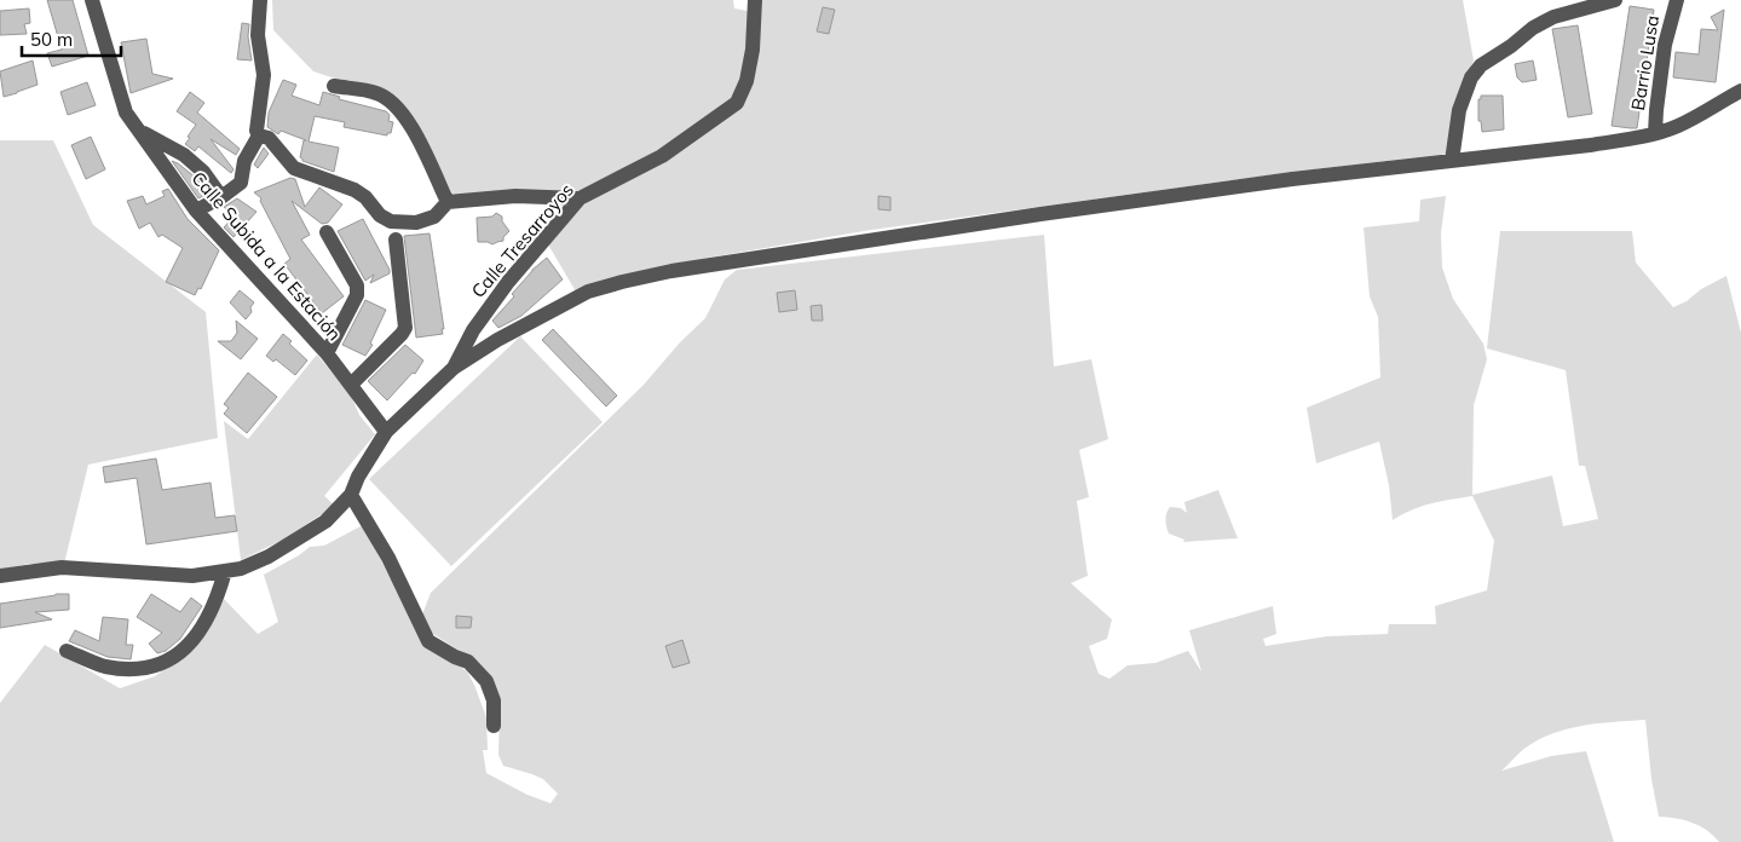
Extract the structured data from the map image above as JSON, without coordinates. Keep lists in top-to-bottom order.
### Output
{
  "streets": {
    "street": ["Barrio Lusa", "Calle Tresarroyos", "Calle Subida a la Estación"]
  },
  "scale_bar": "50 m"
}
